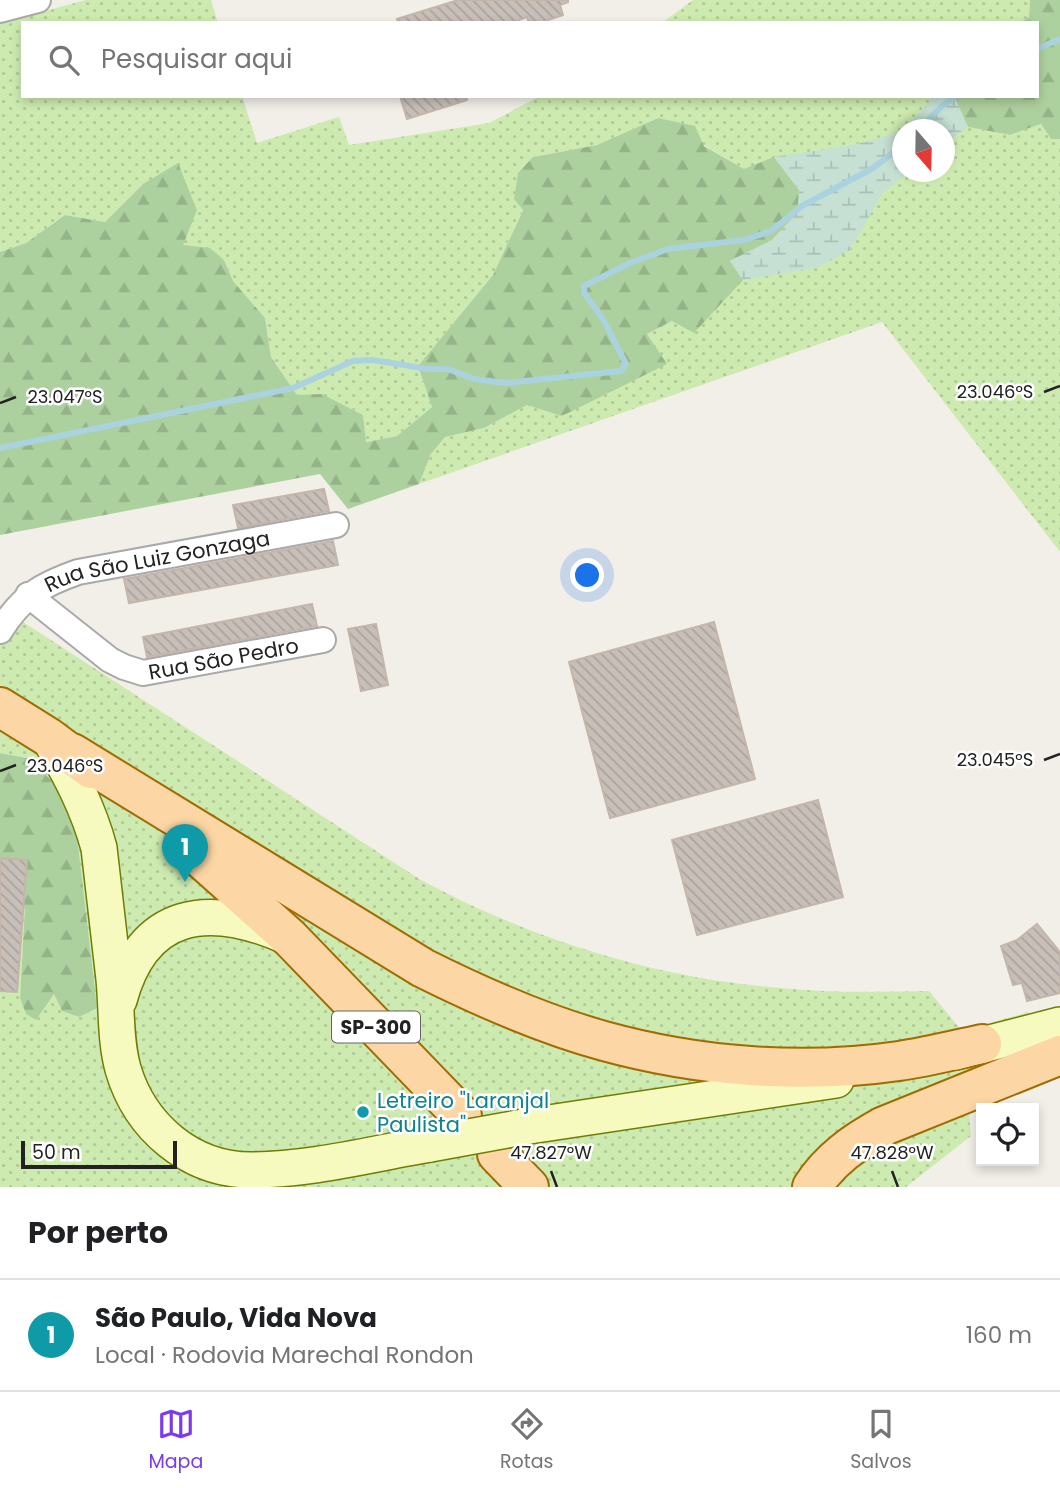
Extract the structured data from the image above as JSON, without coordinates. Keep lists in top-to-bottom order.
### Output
{
  "streets": {
    "main road": ["SP-300"],
    "street": ["Rua São Luiz Gonzaga", "Rua São Pedro"]
  },
  "crossings": [
    ["Rua São Luiz Gonzaga", "Rua São Pedro"]
  ],
  "places": ["Letreiro \"Laranjal Paulista\""],
  "scale_bar": "50 m",
  "north": "bottom",
  "page": {
    "search": "Pesquisar aqui",
    "pins": "1",
    "scale": "50 m",
    "heading": "Por perto",
    "list": [
      {
        "mark": "1",
        "name": "São Paulo, Vida Nova",
        "note": "Local · Rodovia Marechal Rondon",
        "value": "160 m"
      }
    ],
    "nav": ["Mapa", "Rotas", "Salvos"]
  },
  "coordinates": [
    "23.046°S",
    "23.047°S",
    "23.045°S",
    "47.827°W",
    "47.828°W"
  ]
}
